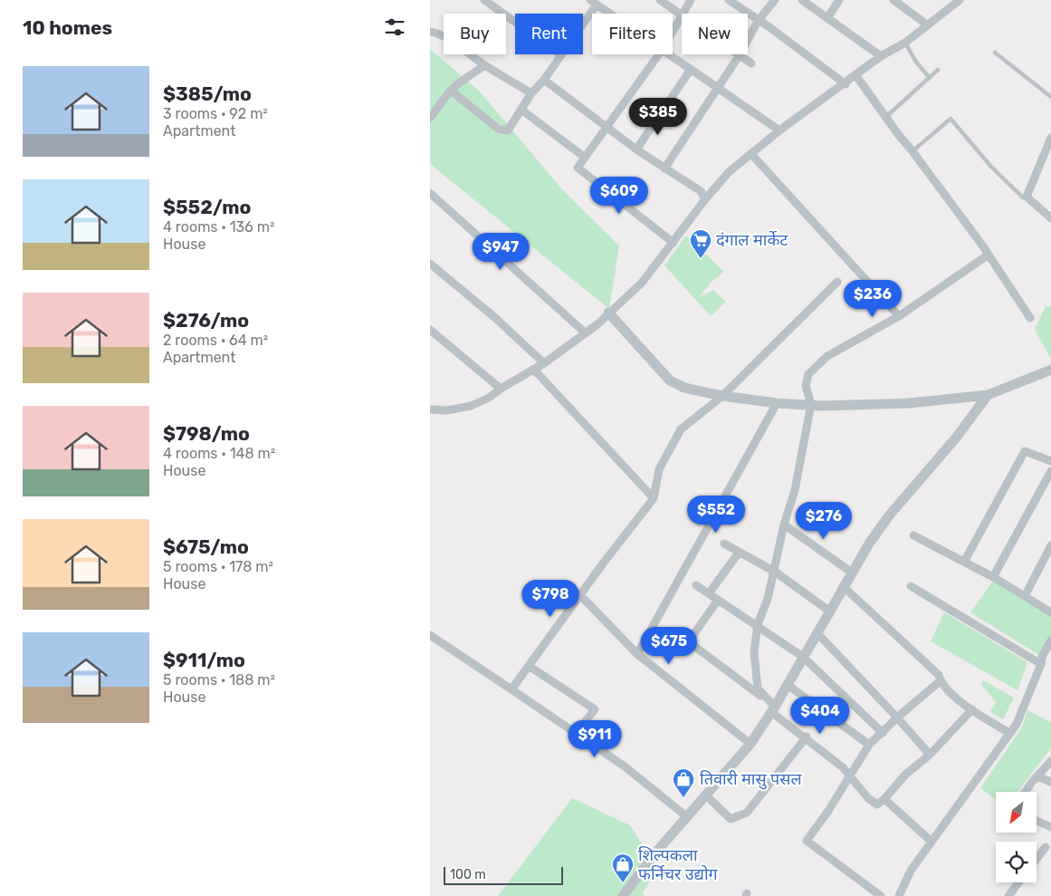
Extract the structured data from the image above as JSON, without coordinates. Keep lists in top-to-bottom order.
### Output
{
  "places": {
    "supermarket": ["दंगाल मार्केट"],
    "shop": ["तिवारी मासु पसल", "शिल्पकला फर्निचर उद्योग"]
  },
  "scale_bar": "100 m",
  "north": "bottom left",
  "page": {
    "heading": "10 homes",
    "chip": [
      "Buy",
      "Rent",
      "Filters",
      "New"
    ],
    "list": [
      {
        "name": "$385/mo",
        "note": "3 rooms · 92 m² · Apartment"
      },
      {
        "name": "$552/mo",
        "note": "4 rooms · 136 m² · House"
      },
      {
        "name": "$276/mo",
        "note": "2 rooms · 64 m² · Apartment"
      },
      {
        "name": "$798/mo",
        "note": "4 rooms · 148 m² · House"
      },
      {
        "name": "$675/mo",
        "note": "5 rooms · 178 m² · House"
      },
      {
        "name": "$911/mo",
        "note": "5 rooms · 188 m² · House"
      }
    ],
    "price": [
      "$385",
      "$609",
      "$947",
      "$236",
      "$552",
      "$276",
      "$798",
      "$675",
      "$404",
      "$911"
    ],
    "scale": "100 m"
  }
}
